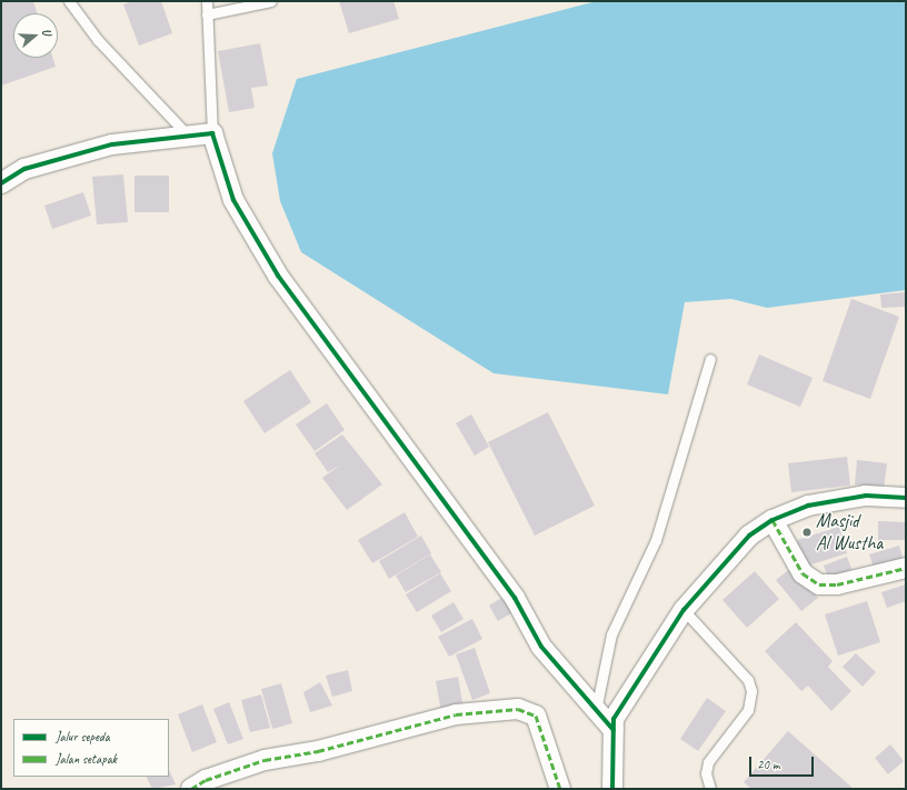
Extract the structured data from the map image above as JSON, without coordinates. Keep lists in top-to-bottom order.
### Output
{
  "places": ["Masjid Al Wustha"],
  "legend": ["Jalur sepeda", "Jalan setapak"],
  "scale_bar": "20 m",
  "north": "right"
}
